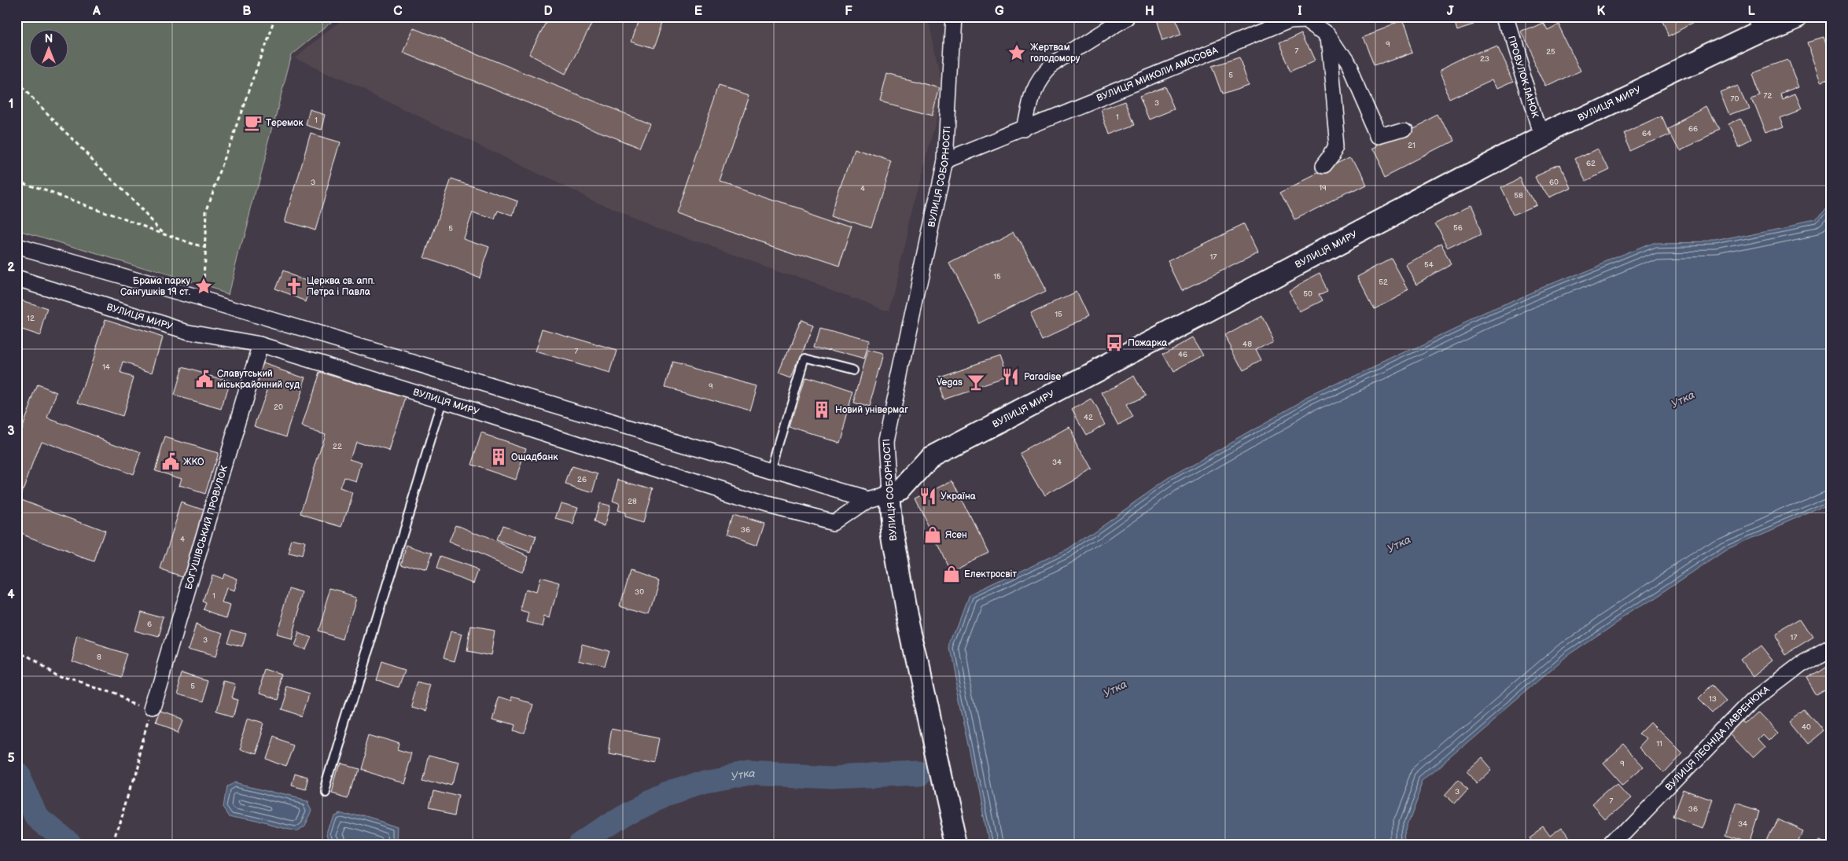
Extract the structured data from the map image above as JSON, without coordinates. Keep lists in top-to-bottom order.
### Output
{
  "streets": {
    "main road": ["ВУЛИЦЯ МИРУ", "ВУЛИЦЯ СОБОРНОСТІ"],
    "street": [
      "ВУЛИЦЯ МИКОЛИ АМОСОВА",
      "ПРОВУЛОК ЛАНОК",
      "БОГУШІВСЬКИЙ ПРОВУЛОК",
      "ВУЛИЦЯ ЛЕОНІДА ЛАВРЕНЮКА"
    ]
  },
  "crossings": [
    ["ВУЛИЦЯ МИКОЛИ АМОСОВА", "ВУЛИЦЯ СОБОРНОСТІ"],
    ["ПРОВУЛОК ЛАНОК", "ВУЛИЦЯ МИРУ"],
    ["ВУЛИЦЯ МИРУ", "ВУЛИЦЯ СОБОРНОСТІ"],
    ["ВУЛИЦЯ МИРУ", "БОГУШІВСЬКИЙ ПРОВУЛОК"]
  ],
  "water": ["Утка"],
  "places": {
    "place": ["Жертвам голодомору", "Брама парку Сангушків 19 ст."],
    "cafe": ["Теремок"],
    "church": ["Церква св. апп. Петра і Павла"],
    "bus stop": ["Пожарка"],
    "restaurant": ["Paradise", "Україна"],
    "public building": ["Славутський міськрайонний суд", "ЖКО"],
    "bar": ["Vegas"],
    "building": ["Новий універмаг", "Ощадбанк"],
    "shop": ["Ясен", "Електросвіт"]
  },
  "house_numbers": [
    "9",
    "7",
    "25",
    "23",
    "5",
    "72",
    "70",
    "3",
    "1",
    "1",
    "66",
    "64",
    "21",
    "62",
    "3",
    "60",
    "19",
    "4",
    "58",
    "56",
    "5",
    "17",
    "54",
    "15",
    "52",
    "50",
    "15",
    "12",
    "48",
    "7",
    "46",
    "14",
    "9",
    "20",
    "42",
    "22",
    "34",
    "26",
    "28",
    "36",
    "4",
    "30",
    "1",
    "6",
    "17",
    "3",
    "8",
    "5",
    "13",
    "40",
    "11",
    "9",
    "3",
    "7",
    "36",
    "34"
  ],
  "north": "top",
  "grid": {
    "columns": [
      "A",
      "B",
      "C",
      "D",
      "E",
      "F",
      "G",
      "H",
      "I",
      "J",
      "K",
      "L"
    ],
    "rows": [
      "1",
      "2",
      "3",
      "4",
      "5"
    ]
  }
}
